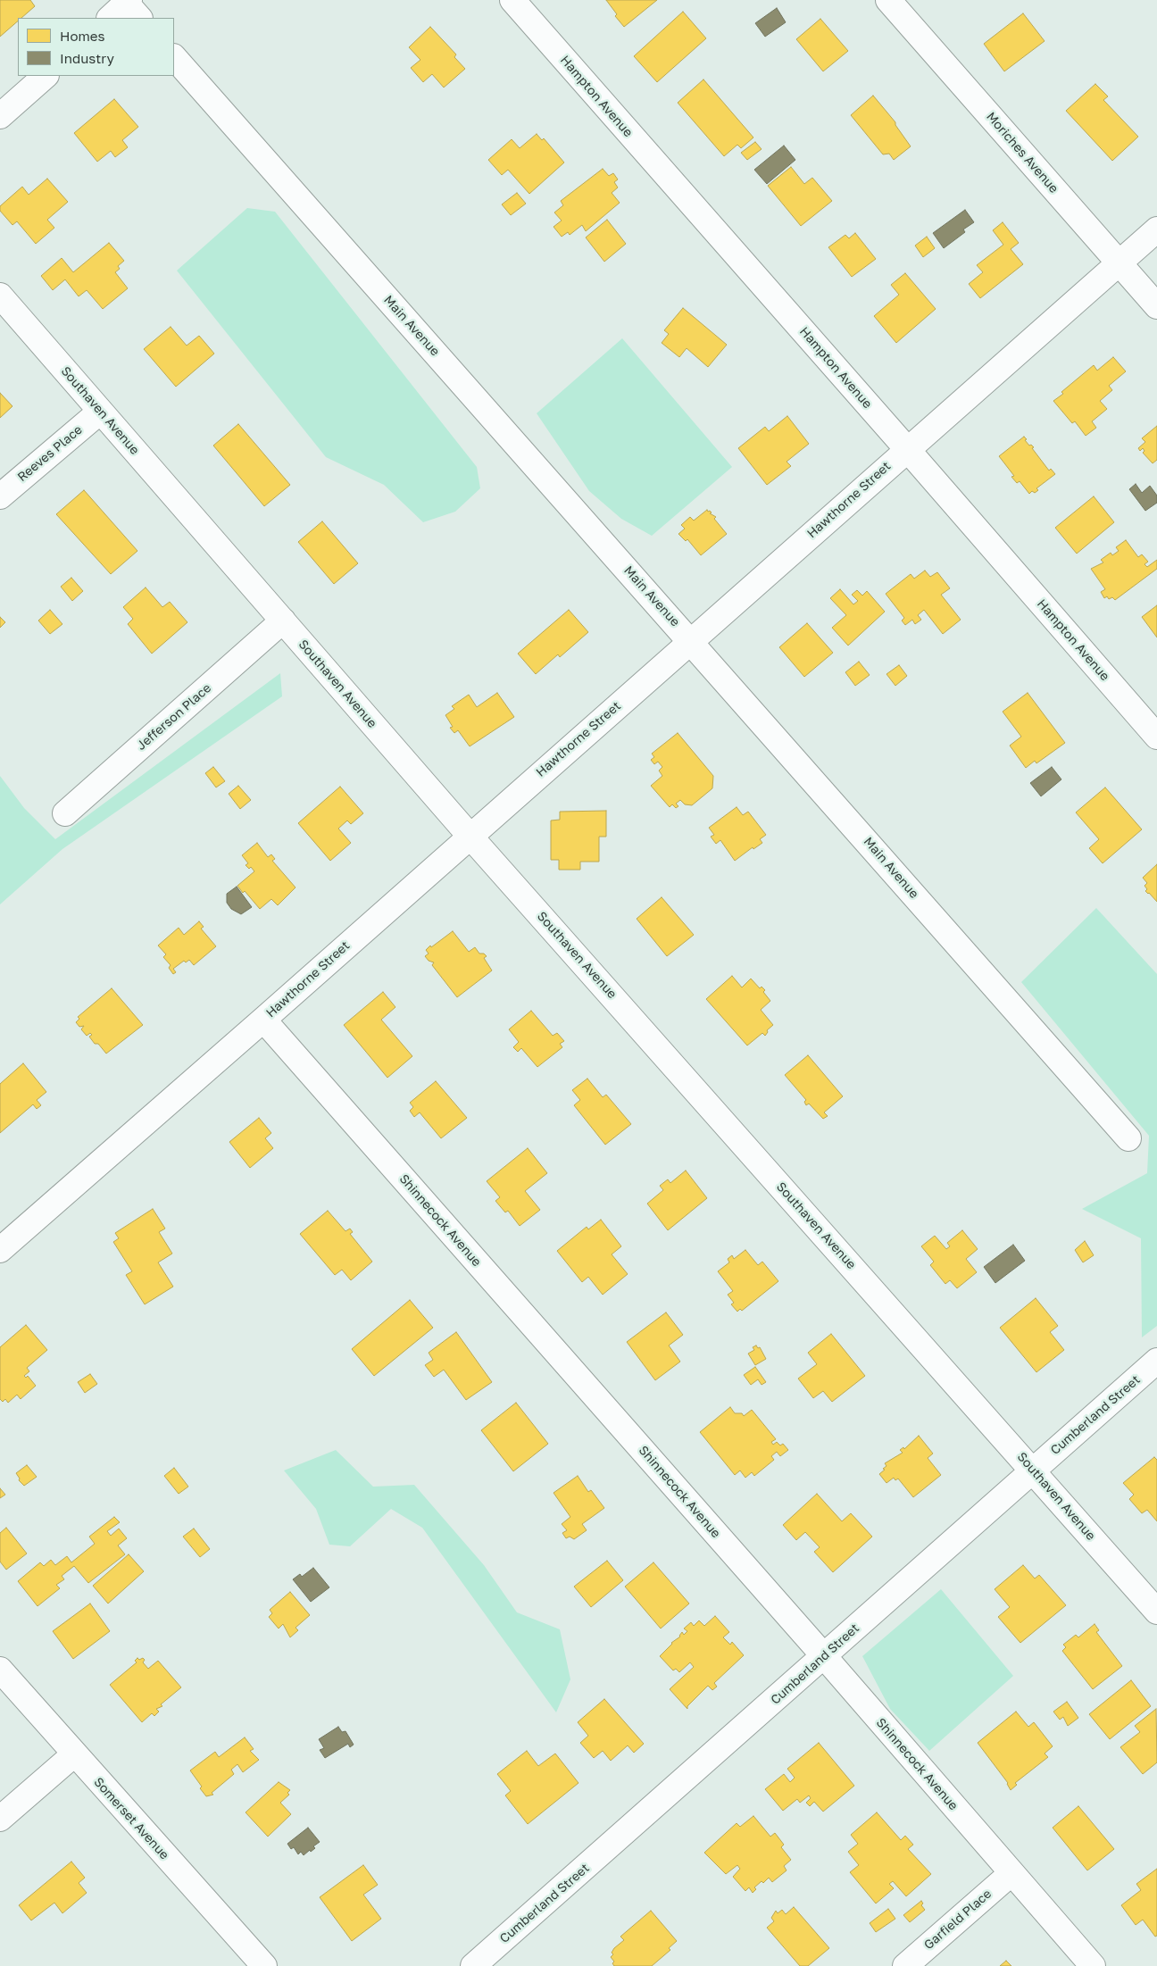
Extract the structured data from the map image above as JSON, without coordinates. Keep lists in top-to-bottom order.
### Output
{
  "streets": {
    "street": [
      "Hampton Avenue",
      "Moriches Avenue",
      "Main Avenue",
      "Southaven Avenue",
      "Reeves Place",
      "Hawthorne Street",
      "Jefferson Place",
      "Shinnecock Avenue",
      "Cumberland Street",
      "Somerset Avenue",
      "Garfield Place"
    ]
  },
  "crossings": [
    ["Hampton Avenue", "Hawthorne Street"],
    ["Moriches Avenue", "Hawthorne Street"],
    ["Main Avenue", "Hawthorne Street"],
    ["Southaven Avenue", "Reeves Place"],
    ["Southaven Avenue", "Hawthorne Street"],
    ["Southaven Avenue", "Jefferson Place"],
    ["Southaven Avenue", "Cumberland Street"],
    ["Hawthorne Street", "Shinnecock Avenue"],
    ["Shinnecock Avenue", "Cumberland Street"],
    ["Shinnecock Avenue", "Garfield Place"]
  ],
  "legend": ["Homes", "Industry"]
}
